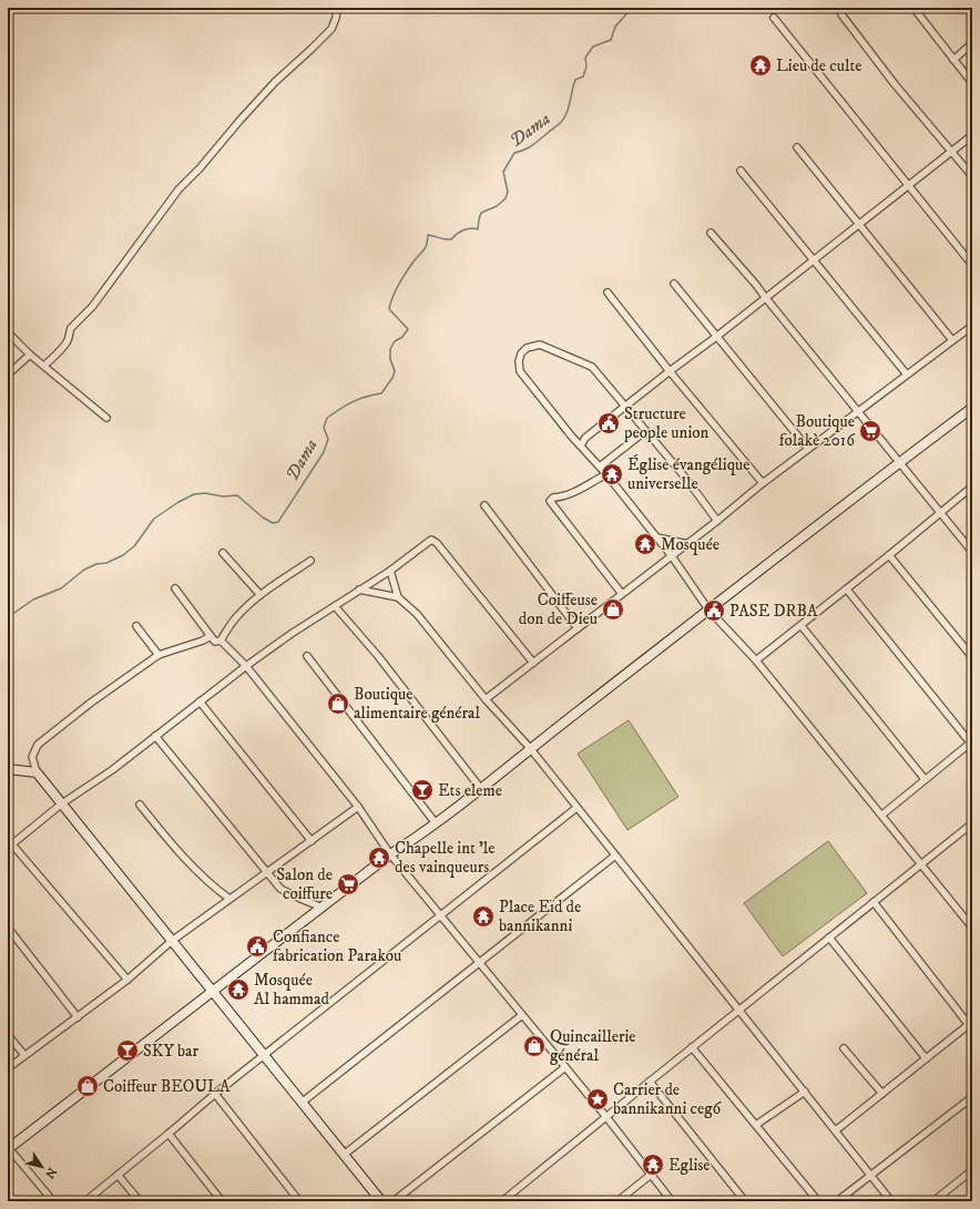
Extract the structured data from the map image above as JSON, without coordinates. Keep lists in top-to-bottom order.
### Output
{
  "water": ["Dama"],
  "places": {
    "temple": [
      "Lieu de culte",
      "Église évangélique universelle",
      "Mosquée",
      "Chapelle int 'le des vainqueurs",
      "Place Eïd de bannikanni",
      "Mosquée Al hammad",
      "Eglise"
    ],
    "public building": ["Structure people union", "PASE DRBA", "Confiance fabrication Parakou"],
    "supermarket": ["Boutique folakè 2016", "Salon de coiffure"],
    "shop": [
      "Coiffeuse don de Dieu",
      "Boutique alimentaire général",
      "Quincaillerie général",
      "Coiffeur BEOULA"
    ],
    "bar": ["Ets eleme", "SKY bar"],
    "place": ["Carrier de bannikanni ceg6"]
  },
  "north": "bottom right"
}
